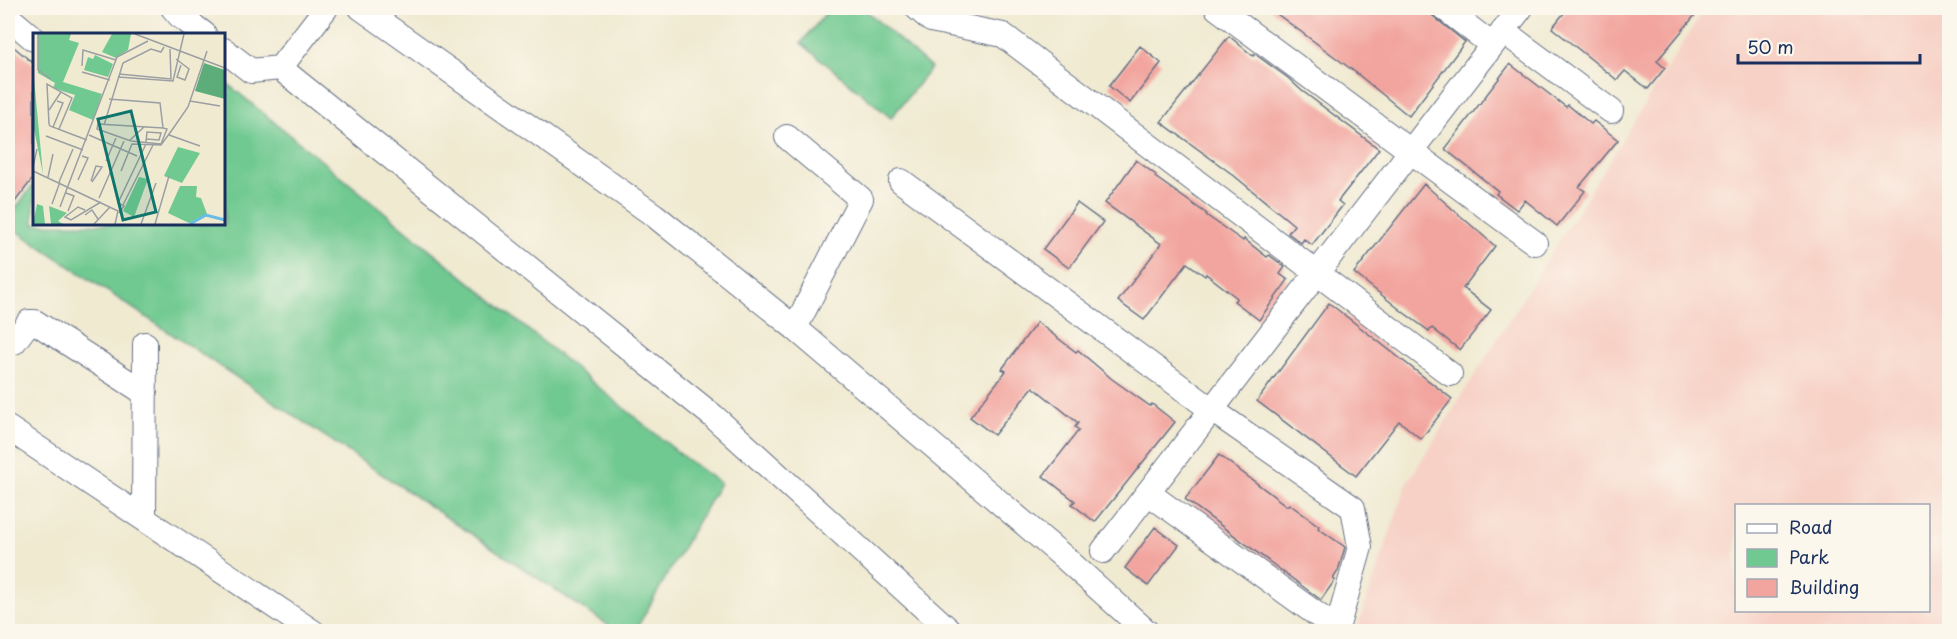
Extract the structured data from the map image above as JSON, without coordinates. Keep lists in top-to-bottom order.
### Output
{
  "legend": ["Road", "Park", "Building"],
  "scale_bar": "50 m"
}
